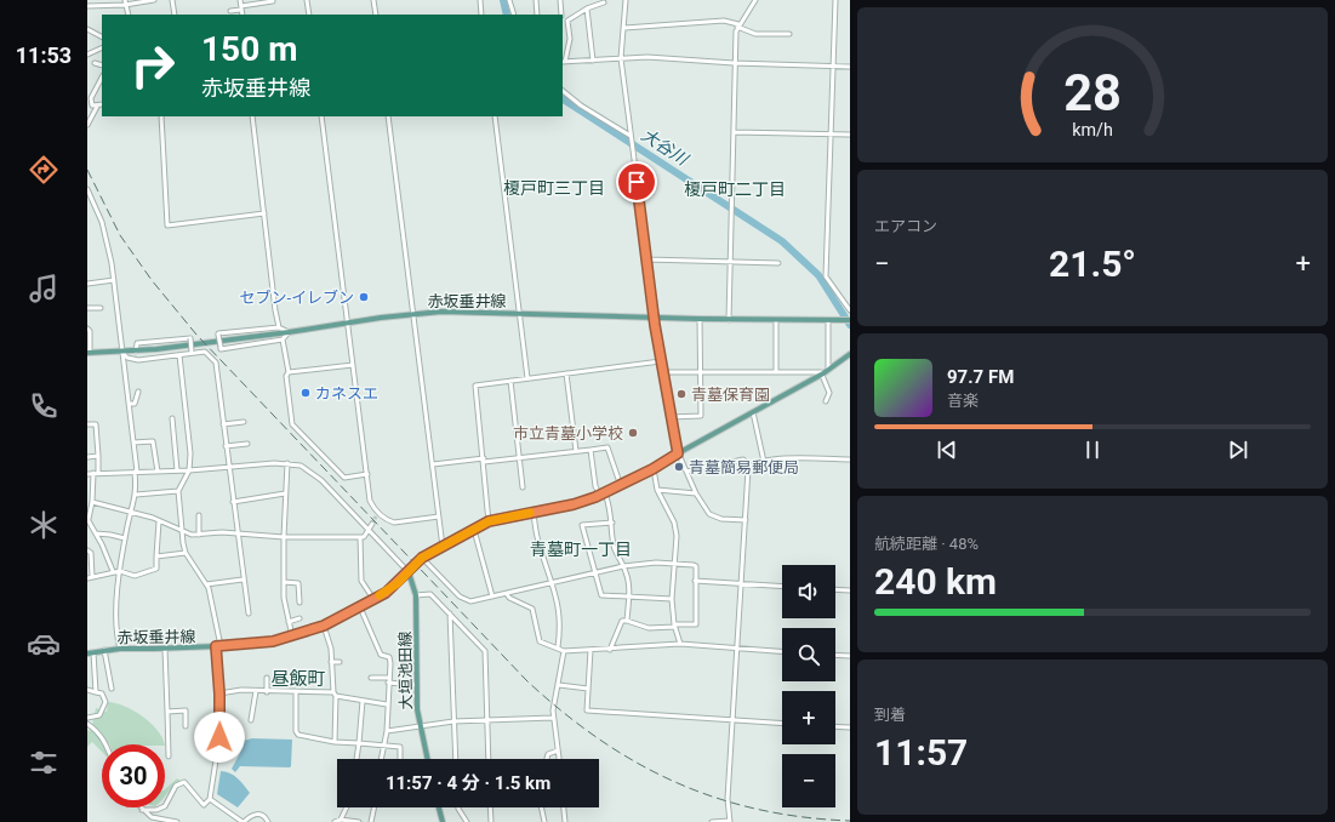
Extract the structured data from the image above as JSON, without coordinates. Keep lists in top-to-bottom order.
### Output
{
  "streets": {
    "main road": ["赤坂垂井線", "大垣池田線"]
  },
  "crossings": [
    ["赤坂垂井線", "大垣池田線"]
  ],
  "districts": [
    "榎戸町三丁目",
    "榎戸町二丁目",
    "青墓町一丁目",
    "昼飯町"
  ],
  "water": ["大谷川"],
  "places": [
    "セブン-イレブン",
    "カネスエ",
    "青墓保育園",
    "市立青墓小学校",
    "青墓簡易郵便局"
  ],
  "page": {
    "tabs": "11:53",
    "turn": ["150 m", "赤坂垂井線"],
    "tile": [
      "エアコン",
      ["航続距離 · 48%", "240 km"],
      ["到着", "11:57"]
    ],
    "heat": ["−", "21.5°", "+"],
    "song": ["97.7 FM", "音楽"],
    "map_buttons": ["+", "−"],
    "limit": "30",
    "trip": "11:57 · 4 分 · 1.5 km",
    "gauge": ["28", "km/h"]
  }
}
